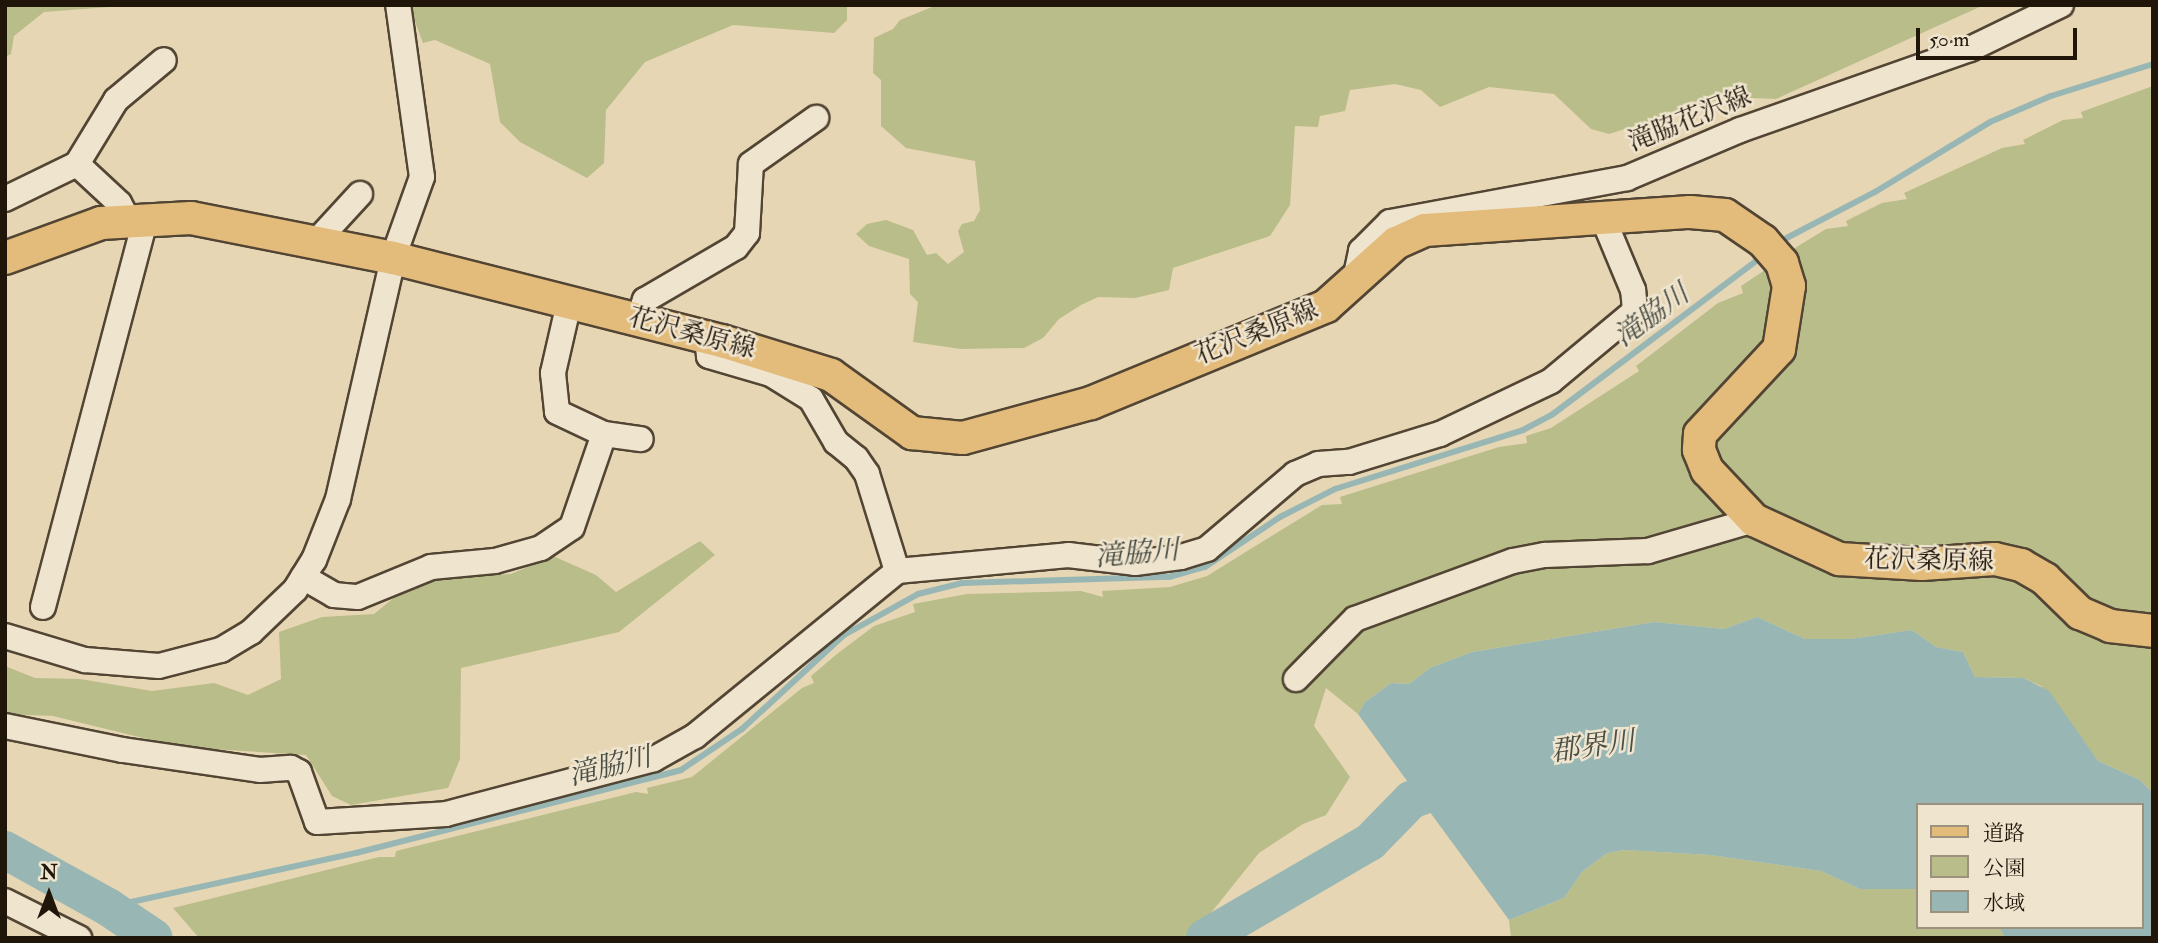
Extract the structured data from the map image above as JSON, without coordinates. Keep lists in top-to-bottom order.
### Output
{
  "streets": {
    "main road": ["花沢桑原線"],
    "street": ["滝脇花沢線"]
  },
  "crossings": [
    ["滝脇花沢線", "花沢桑原線"]
  ],
  "water": ["滝脇川", "郡界川"],
  "legend": ["道路", "公園", "水域"],
  "scale_bar": "50 m",
  "north": "top"
}
